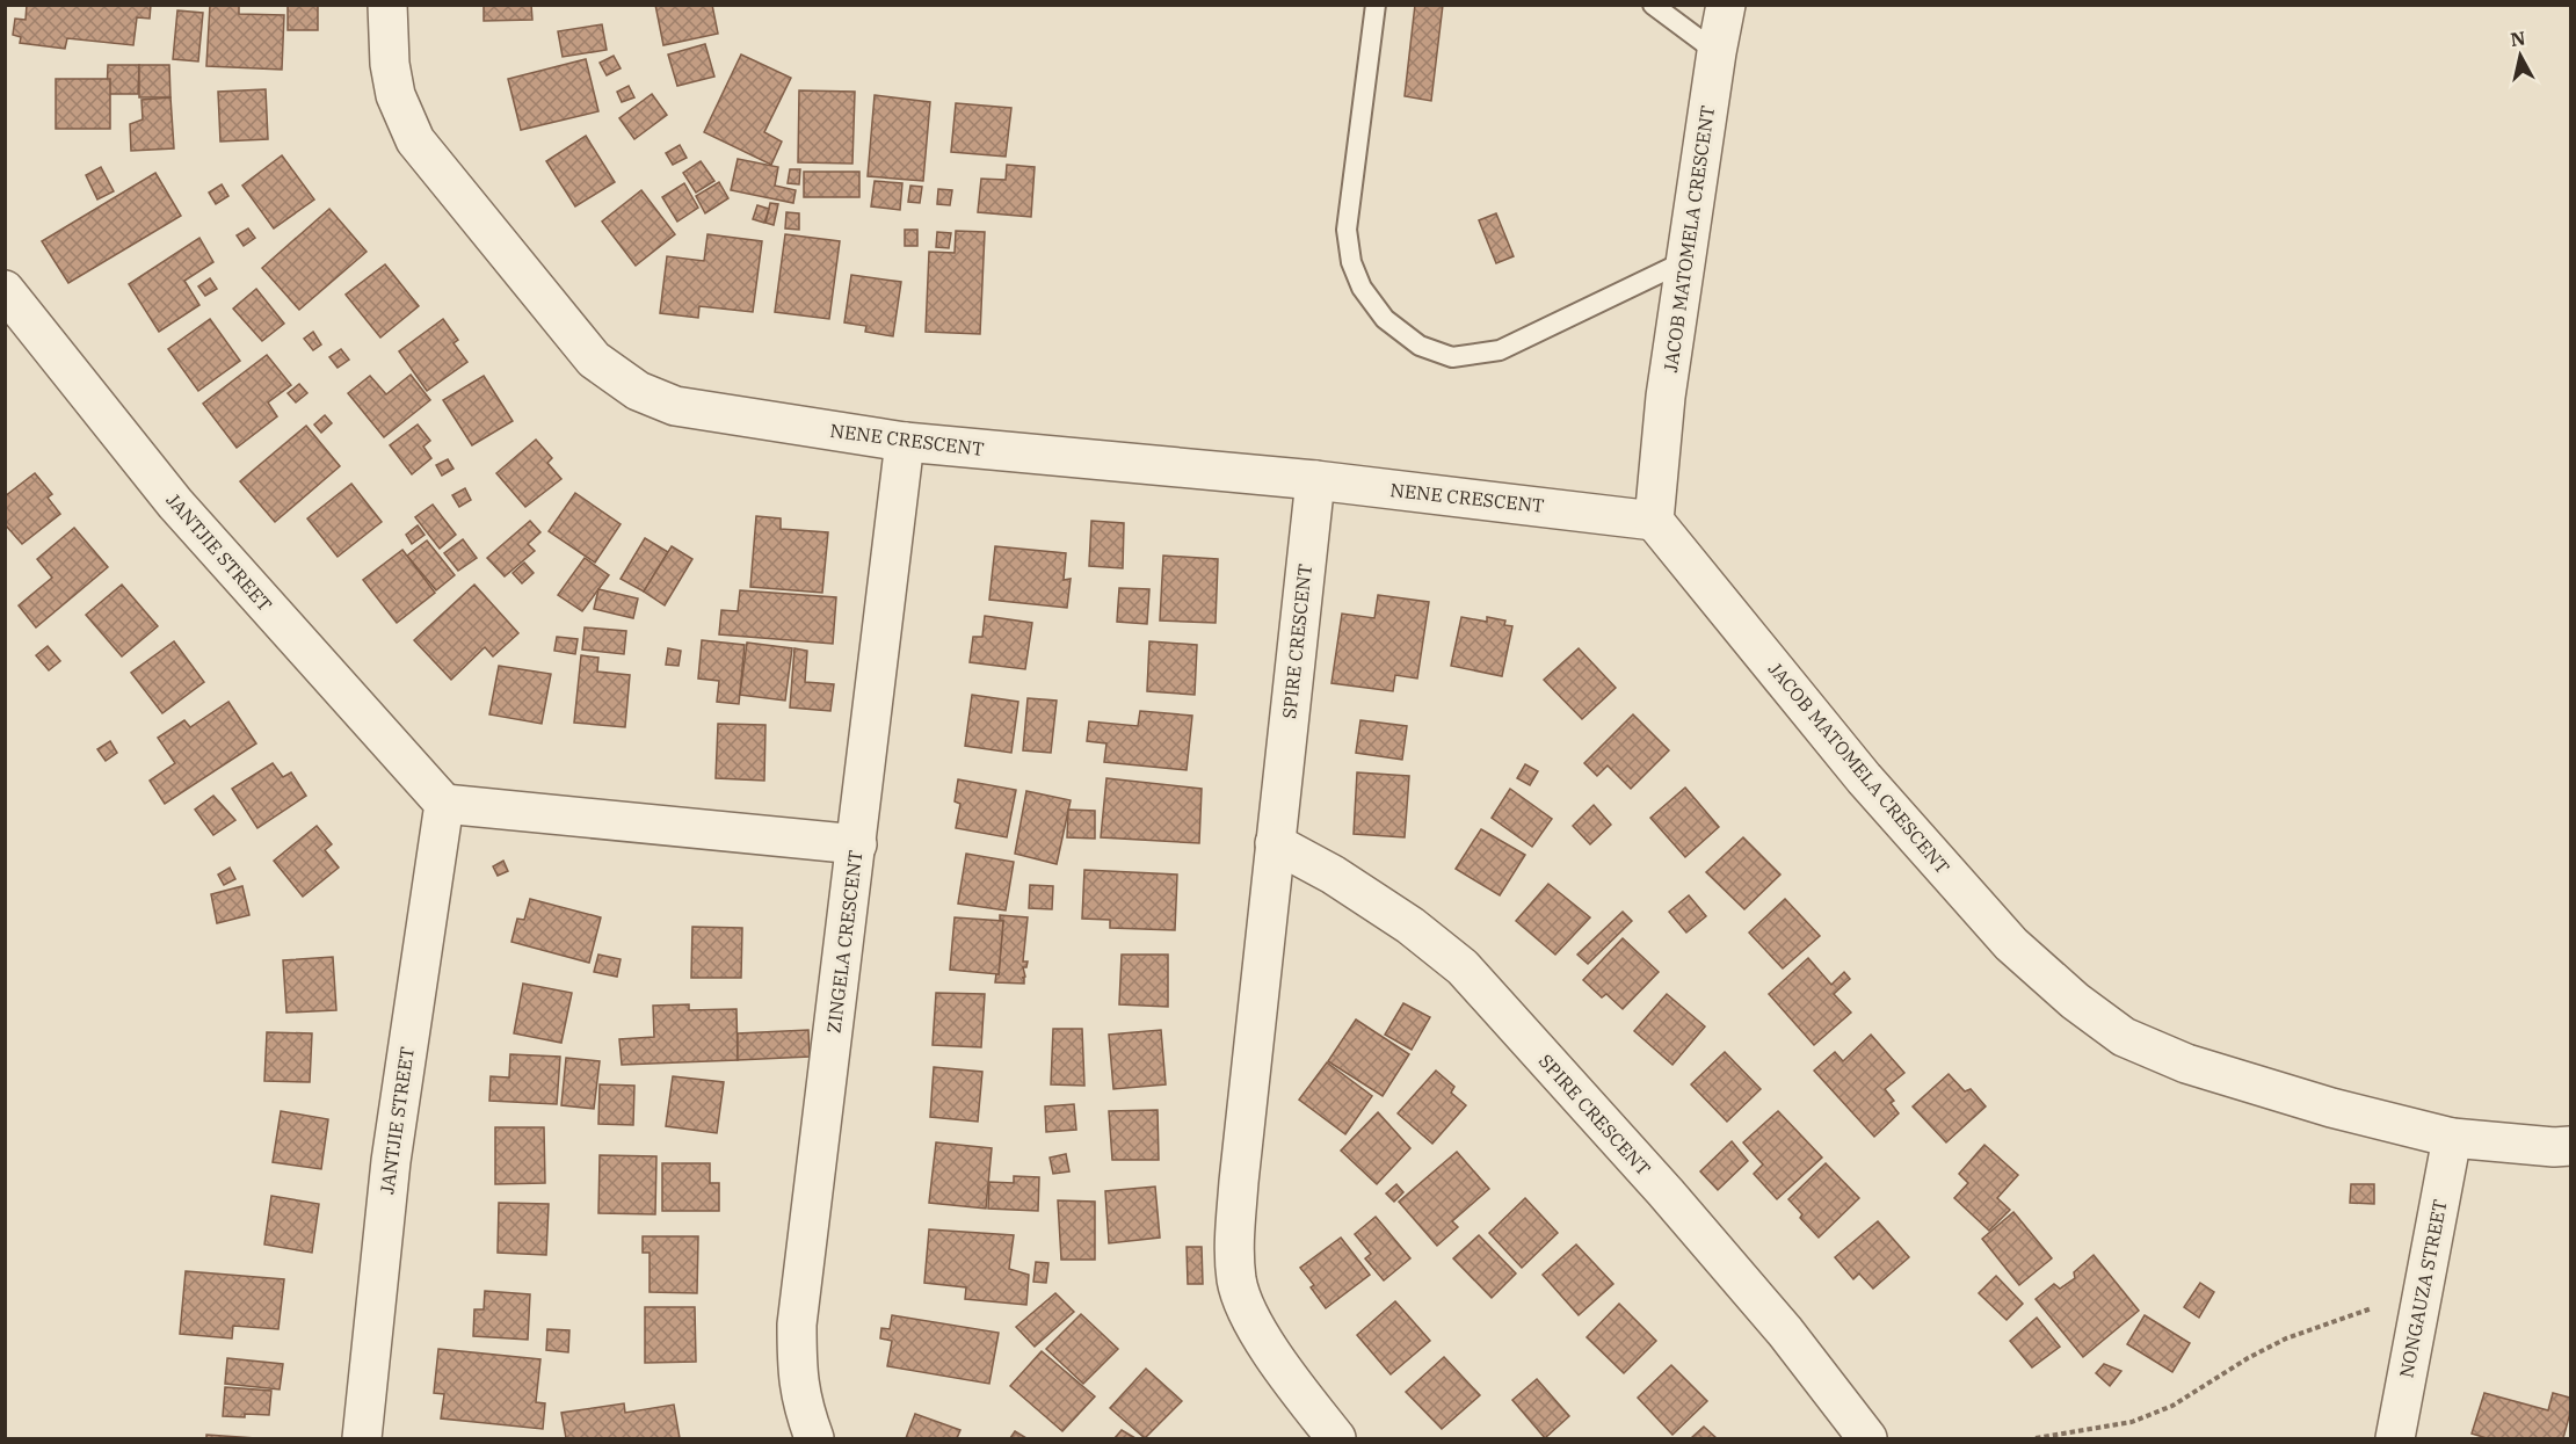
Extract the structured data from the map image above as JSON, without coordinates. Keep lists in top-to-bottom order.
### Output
{
  "streets": {
    "street": [
      "JACOB MATOMELA CRESCENT",
      "NENE CRESCENT",
      "JANTJIE STREET",
      "SPIRE CRESCENT",
      "ZINGELA CRESCENT",
      "NONGAUZA STREET"
    ]
  },
  "crossings": [
    ["JACOB MATOMELA CRESCENT", "NENE CRESCENT"],
    ["JACOB MATOMELA CRESCENT", "NONGAUZA STREET"],
    ["NENE CRESCENT", "SPIRE CRESCENT"],
    ["NENE CRESCENT", "ZINGELA CRESCENT"]
  ],
  "north": "top"
}
